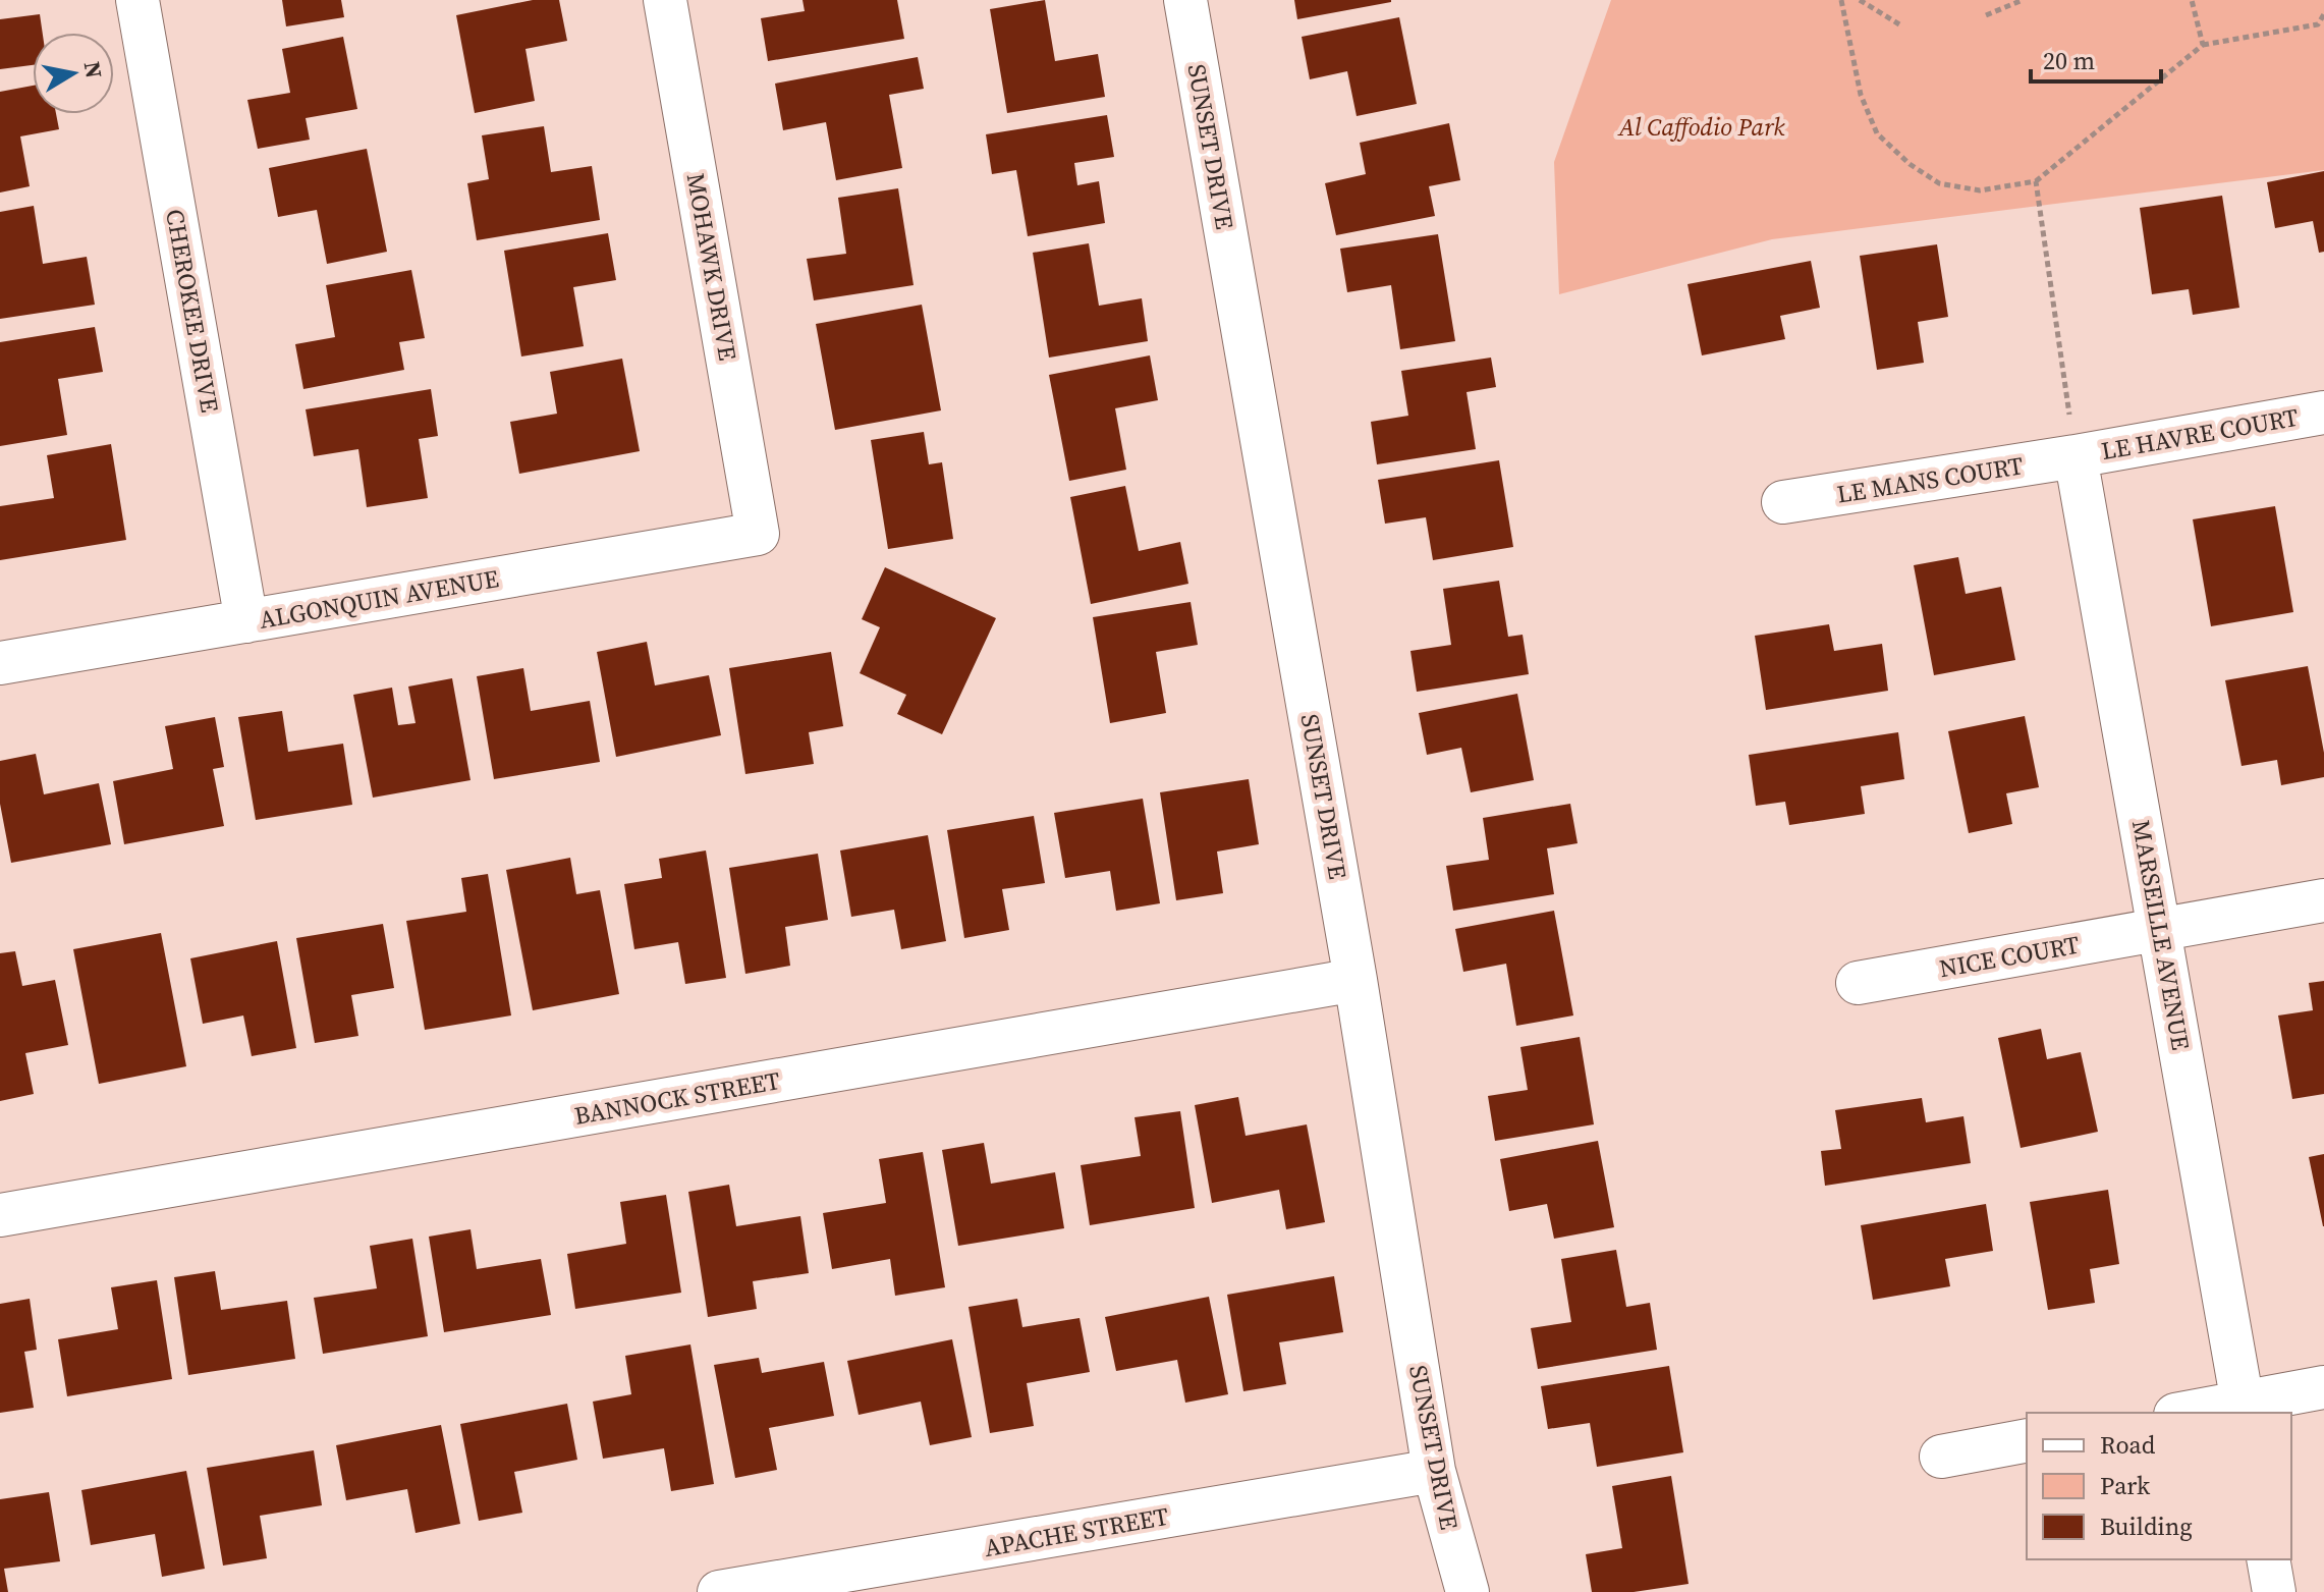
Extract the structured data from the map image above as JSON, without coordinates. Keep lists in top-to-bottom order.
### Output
{
  "streets": {
    "street": [
      "SUNSET DRIVE",
      "MOHAWK DRIVE",
      "CHEROKEE DRIVE",
      "LE HAVRE COURT",
      "LE MANS COURT",
      "ALGONQUIN AVENUE",
      "MARSEILLE AVENUE",
      "NICE COURT",
      "BANNOCK STREET",
      "APACHE STREET"
    ]
  },
  "crossings": [
    ["SUNSET DRIVE", "BANNOCK STREET"],
    ["SUNSET DRIVE", "APACHE STREET"],
    ["MOHAWK DRIVE", "ALGONQUIN AVENUE"],
    ["CHEROKEE DRIVE", "ALGONQUIN AVENUE"],
    ["LE HAVRE COURT", "LE MANS COURT"],
    ["LE HAVRE COURT", "MARSEILLE AVENUE"],
    ["LE MANS COURT", "MARSEILLE AVENUE"],
    ["MARSEILLE AVENUE", "NICE COURT"]
  ],
  "parks": ["Al Caffodio Park"],
  "legend": ["Road", "Park", "Building"],
  "scale_bar": "20 m",
  "north": "right"
}
